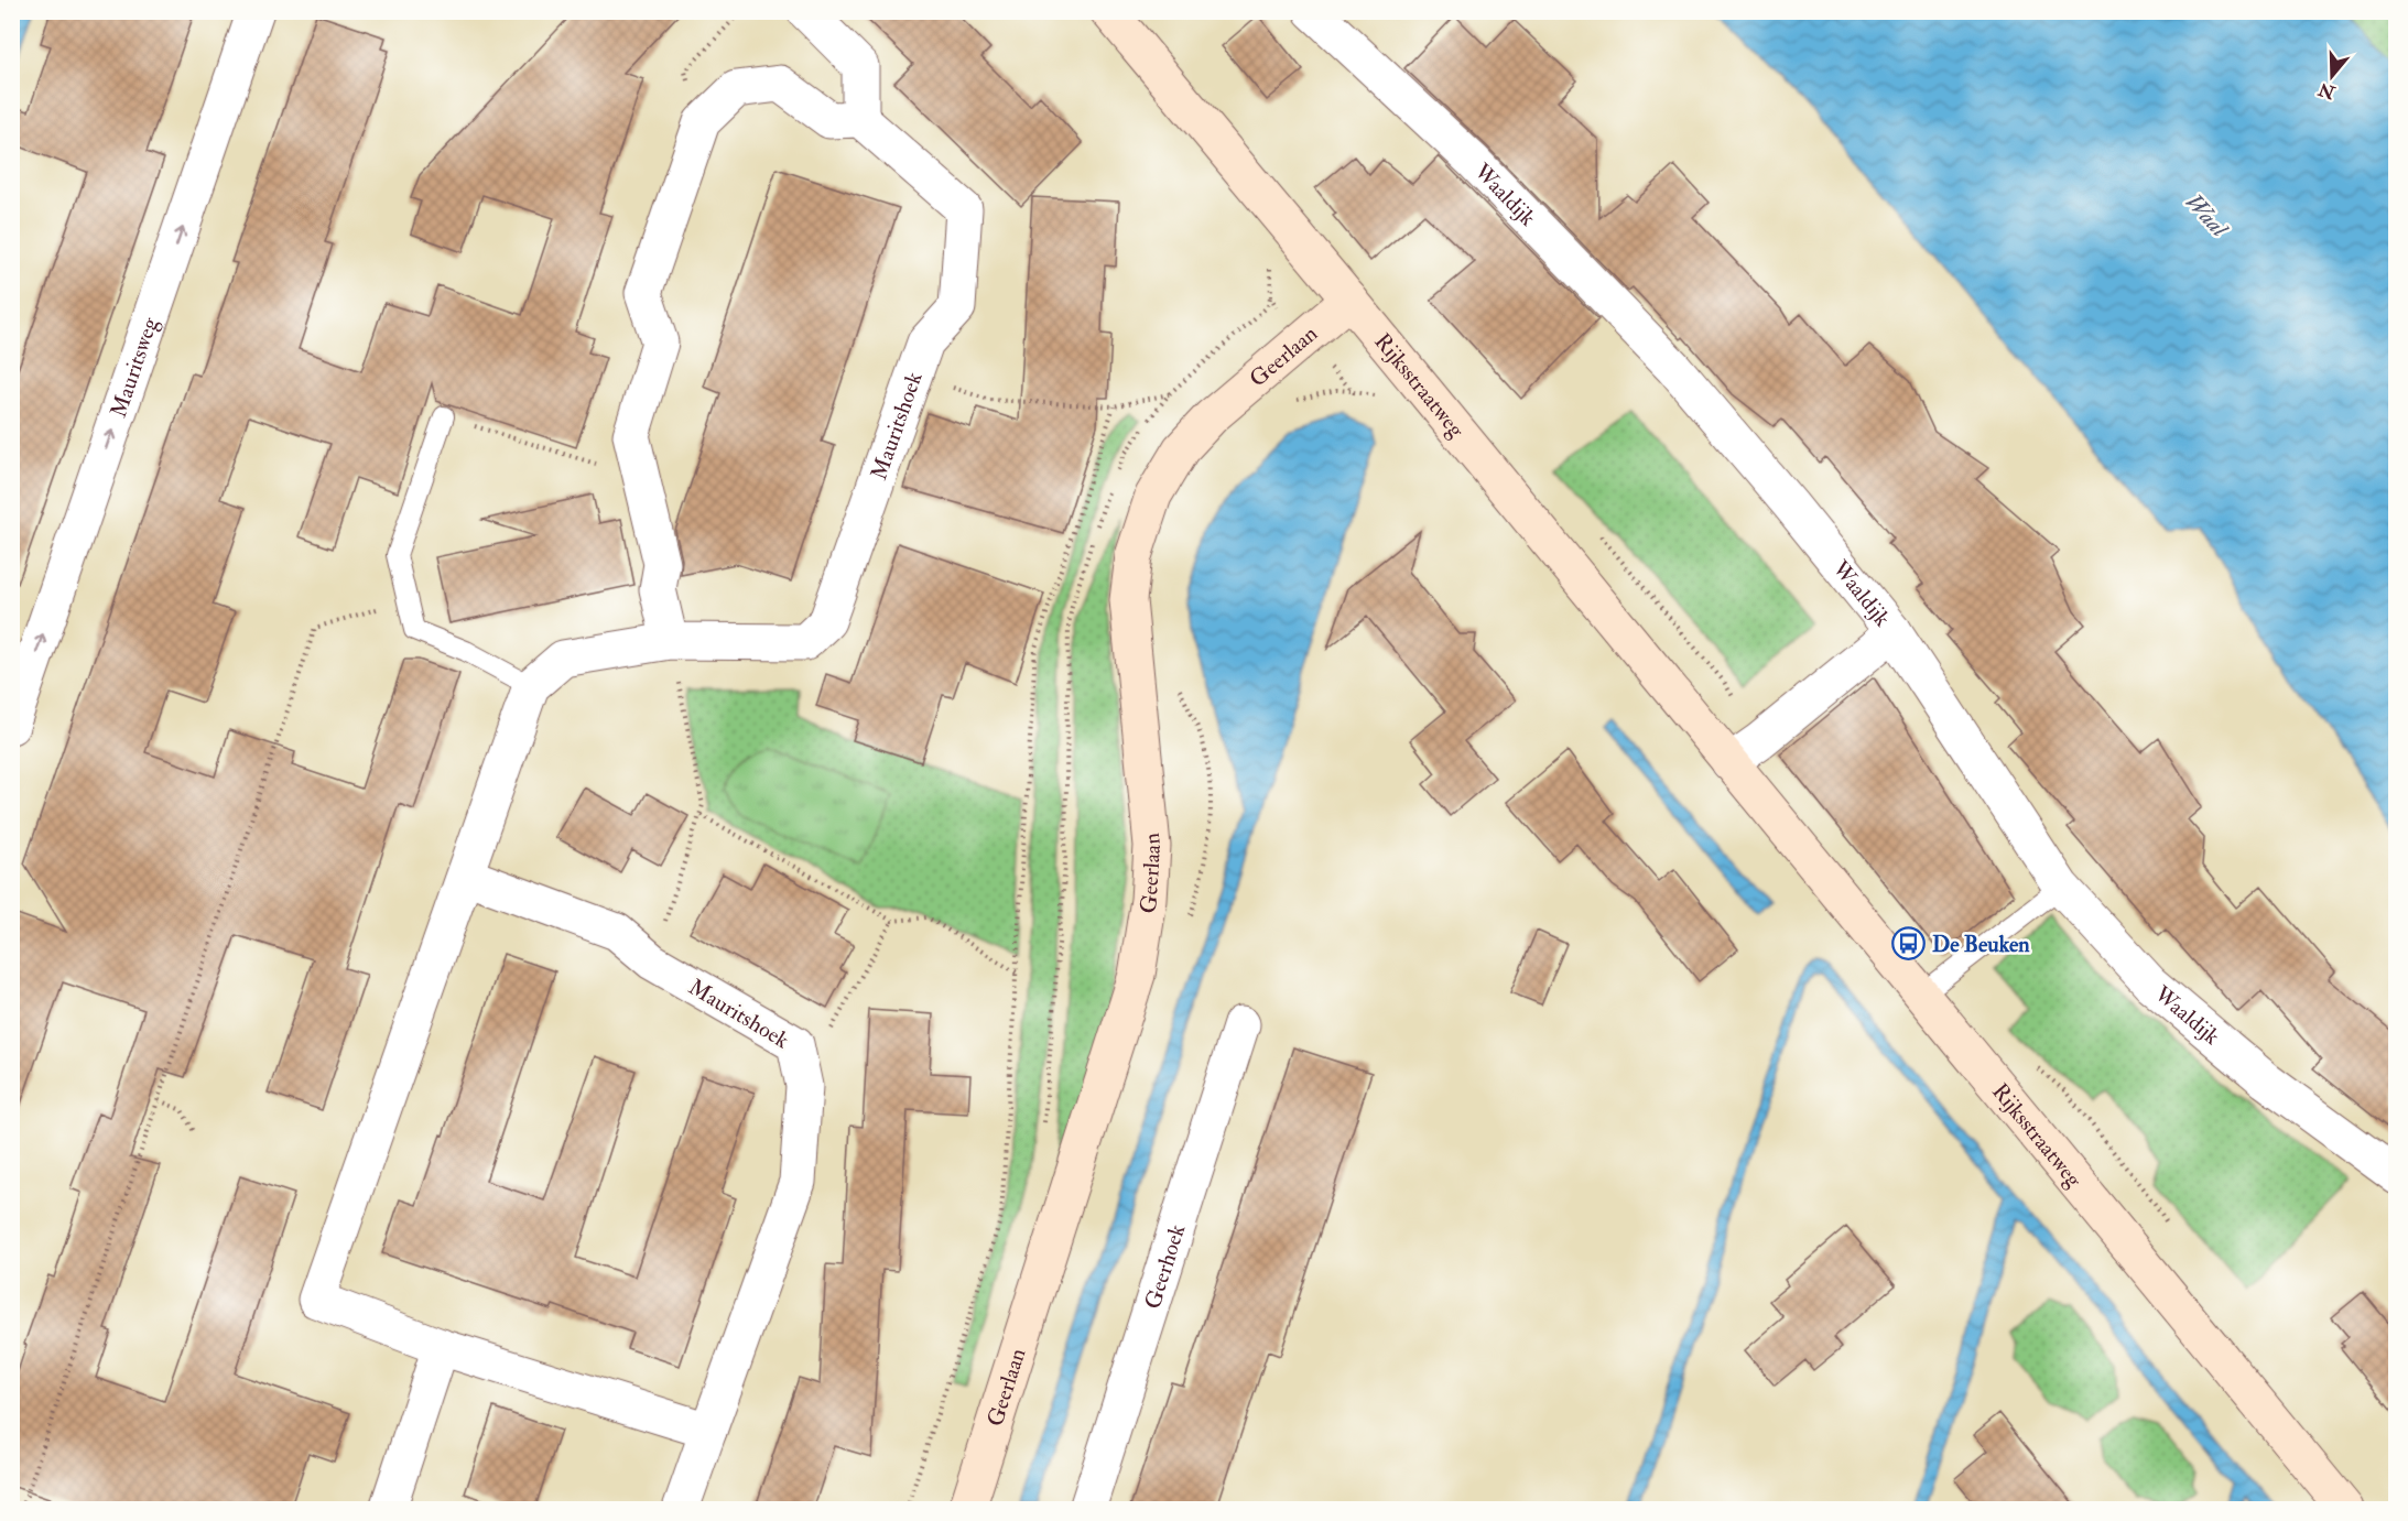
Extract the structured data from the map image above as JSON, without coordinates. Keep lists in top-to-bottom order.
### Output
{
  "streets": {
    "street": [
      "Waaldijk",
      "Geerlaan",
      "Mauritsweg",
      "Rijksstraatweg",
      "Mauritshoek",
      "Geerhoek"
    ]
  },
  "crossings": [
    ["Geerlaan", "Rijksstraatweg"]
  ],
  "one_way": ["Mauritsweg"],
  "water": ["Waal"],
  "places": {
    "bus stop": ["De Beuken"]
  },
  "north": "bottom"
}
